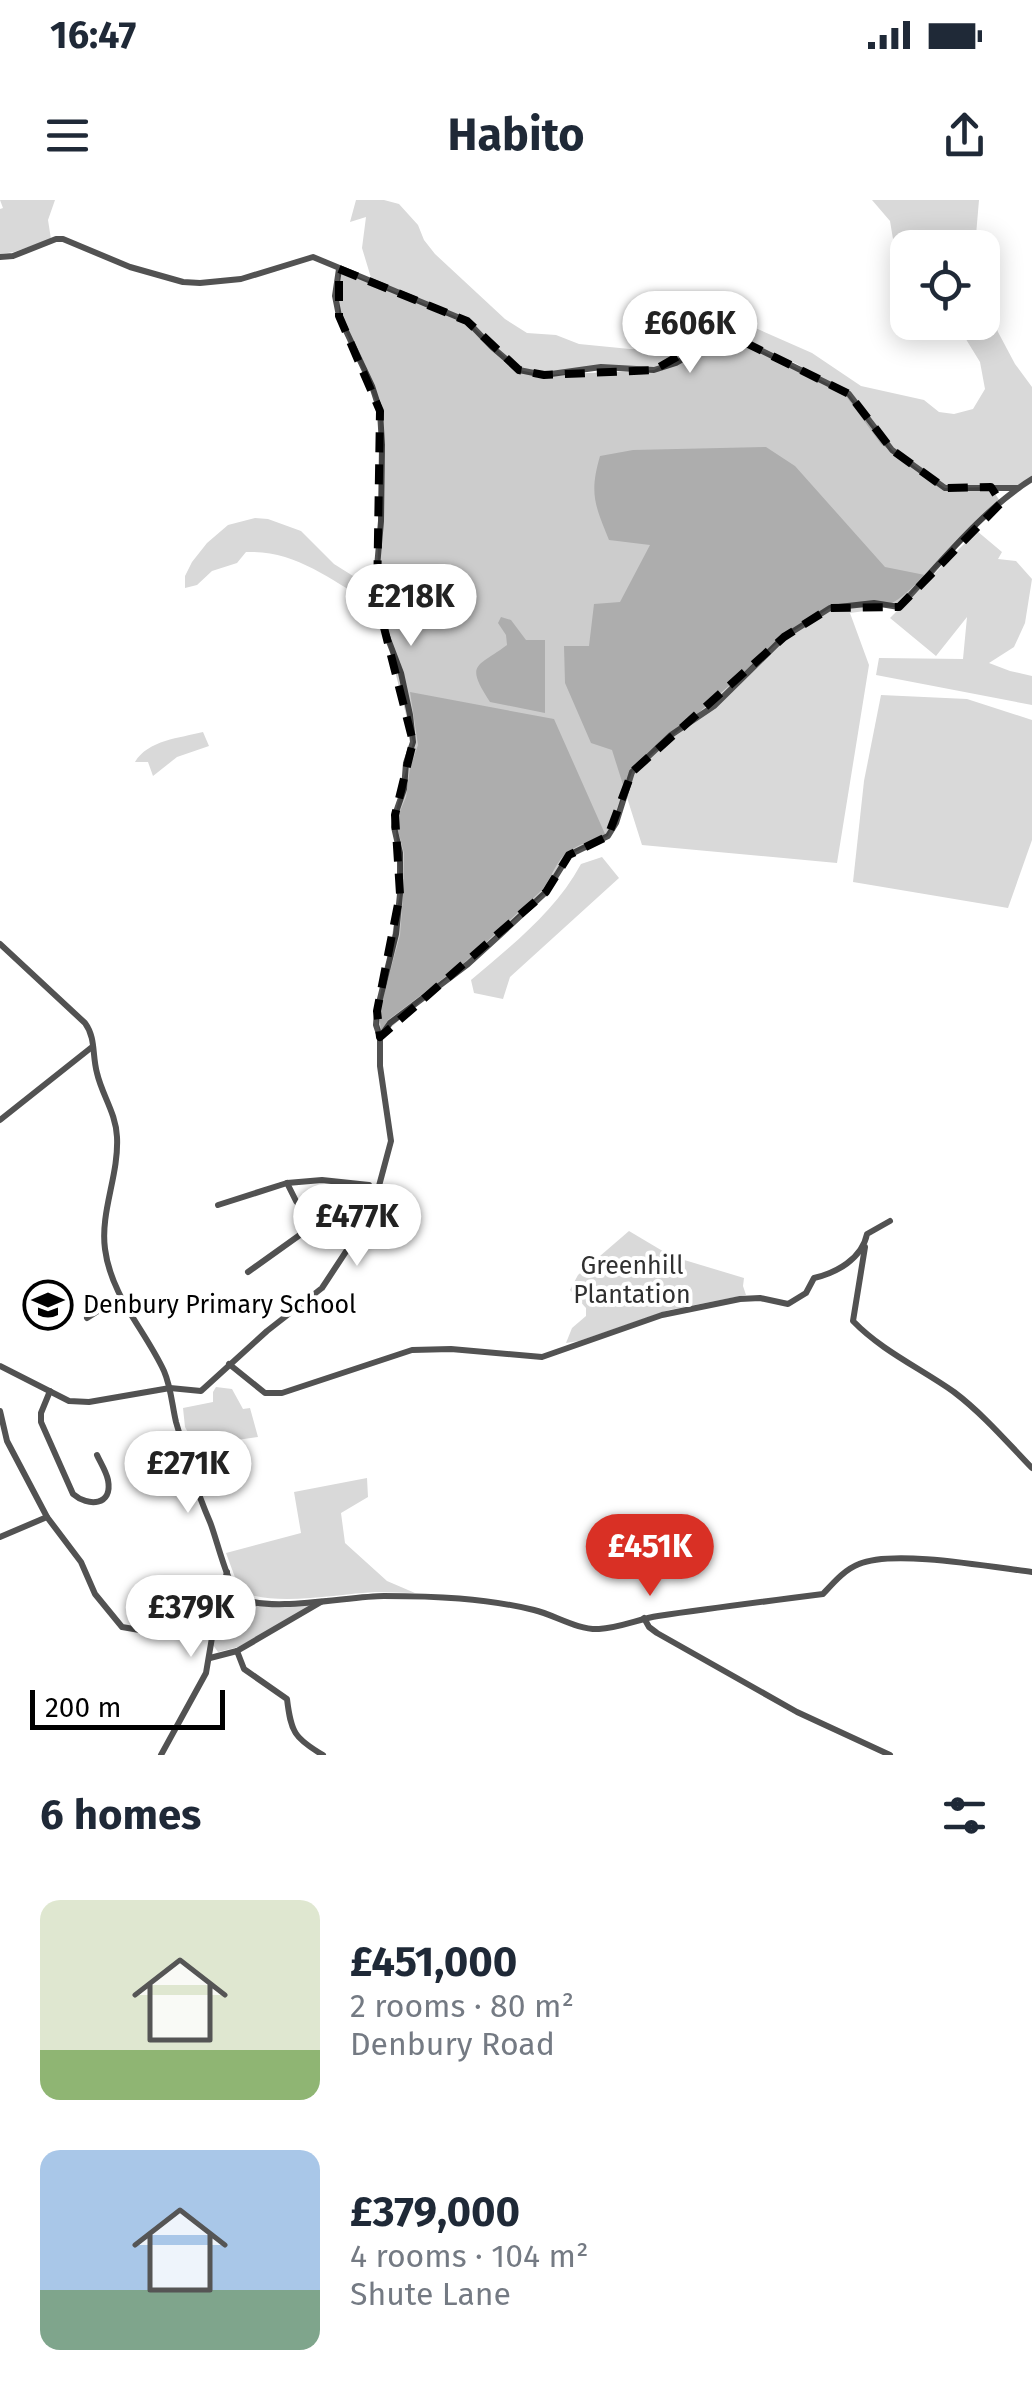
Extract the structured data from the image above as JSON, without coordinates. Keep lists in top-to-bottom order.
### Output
{
  "parks": ["Greenhill Plantation"],
  "places": {
    "school or university": ["Denbury Primary School"]
  },
  "scale_bar": "200 m",
  "page": {
    "status": "16:47",
    "header": "Habito",
    "price": [
      "£606K",
      "£218K",
      "£477K",
      "£271K",
      "£451K",
      "£379K"
    ],
    "scale": "200 m",
    "heading": "6 homes",
    "list": [
      {
        "name": "£451,000",
        "note": "2 rooms · 80 m² · Denbury Road"
      },
      {
        "name": "£379,000",
        "note": "4 rooms · 104 m² · Shute Lane"
      }
    ]
  }
}
